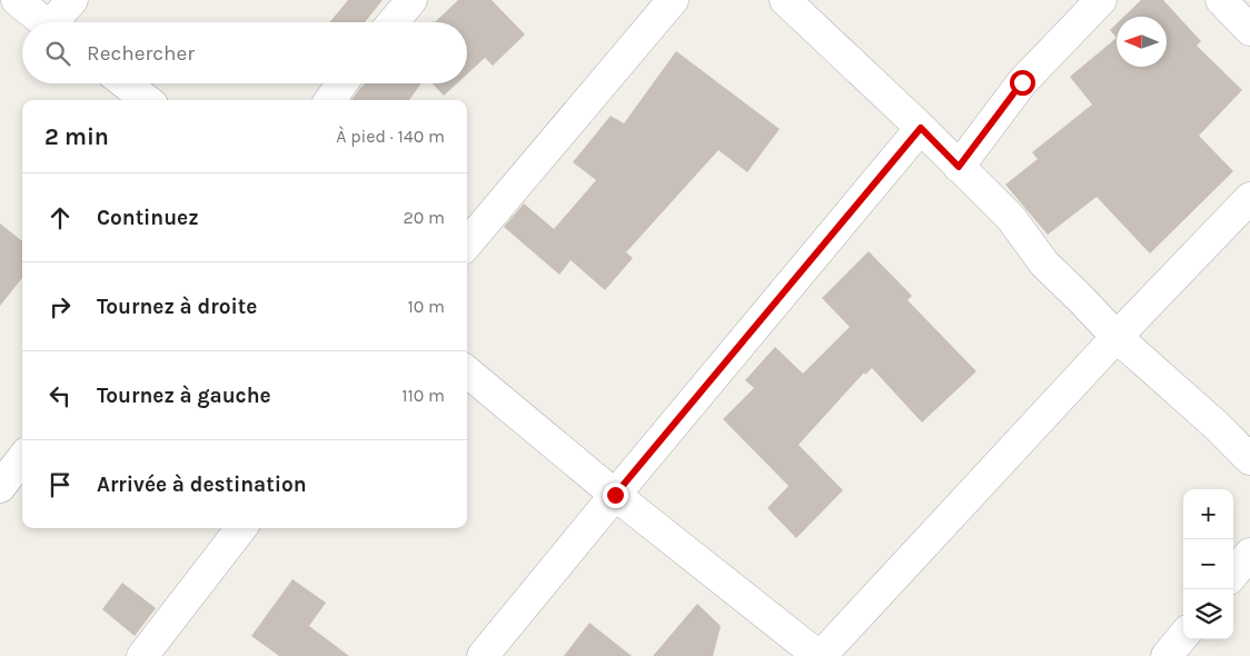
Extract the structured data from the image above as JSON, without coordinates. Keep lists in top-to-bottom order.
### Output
{
  "north": "left",
  "page": {
    "search": "Rechercher",
    "heading": ["2 min", "À pied · 140 m"],
    "list": [
      ["Continuez", "20 m"],
      ["Tournez à droite", "10 m"],
      ["Tournez à gauche", "110 m"],
      "Arrivée à destination"
    ],
    "map_buttons": ["+", "−"]
  }
}
